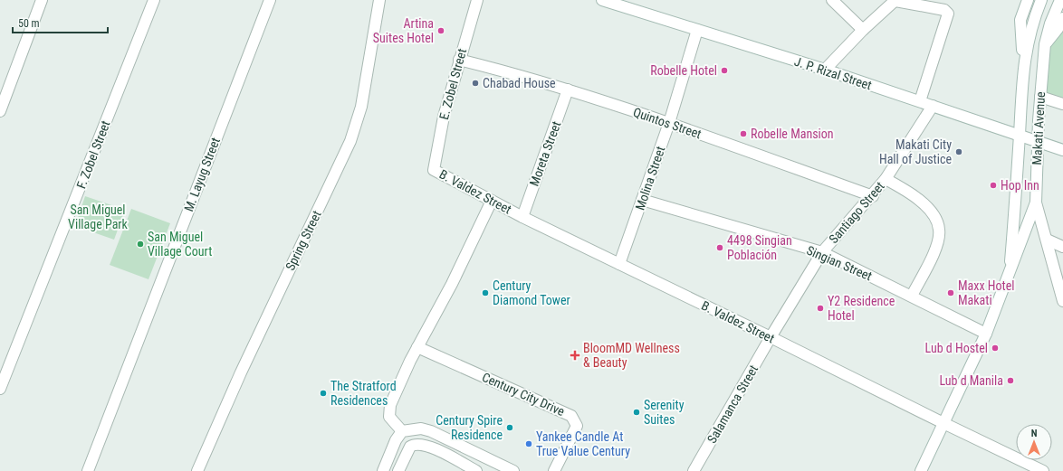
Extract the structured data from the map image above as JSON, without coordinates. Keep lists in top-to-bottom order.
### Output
{
  "streets": {
    "street": [
      "J. P. Rizal Street",
      "E. Zobel Street",
      "Quintos Street",
      "Makati Avenue",
      "Moreta Street",
      "F. Zobel Street",
      "M. Layug Street",
      "Molina Street",
      "B. Valdez Street",
      "Santiago Street",
      "Spring Street",
      "Singian Street",
      "Century City Drive",
      "Salamanca Street"
    ]
  },
  "crossings": [
    ["J. P. Rizal Street", "Makati Avenue"],
    ["J. P. Rizal Street", "Molina Street"],
    ["J. P. Rizal Street", "Santiago Street"],
    ["E. Zobel Street", "Quintos Street"],
    ["E. Zobel Street", "B. Valdez Street"],
    ["Quintos Street", "Moreta Street"],
    ["Quintos Street", "Molina Street"],
    ["Quintos Street", "Santiago Street"],
    ["Makati Avenue", "B. Valdez Street"],
    ["Makati Avenue", "Singian Street"],
    ["Moreta Street", "B. Valdez Street"],
    ["Molina Street", "B. Valdez Street"],
    ["Molina Street", "Singian Street"],
    ["B. Valdez Street", "Santiago Street"],
    ["B. Valdez Street", "Salamanca Street"],
    ["Santiago Street", "Singian Street"],
    ["Santiago Street", "Salamanca Street"]
  ],
  "parks": ["San Miguel Village Park"],
  "places": {
    "other": [
      "Artina Suites Hotel",
      "Robelle Hotel",
      "Chabad House",
      "Robelle Mansion",
      "Makati City Hall of Justice",
      "Hop Inn",
      "San Miguel Village Court",
      "4498 Singian Población",
      "Century Diamond Tower",
      "Maxx Hotel Makati",
      "Y2 Residence Hotel",
      "Lub d Hostel",
      "Lub d Manila",
      "The Stratford Residences",
      "Serenity Suites",
      "Century Spire Residence",
      "Yankee Candle At True Value Century"
    ],
    "health": ["BloomMD Wellness & Beauty"]
  },
  "scale_bar": "50 m",
  "north": "top"
}
